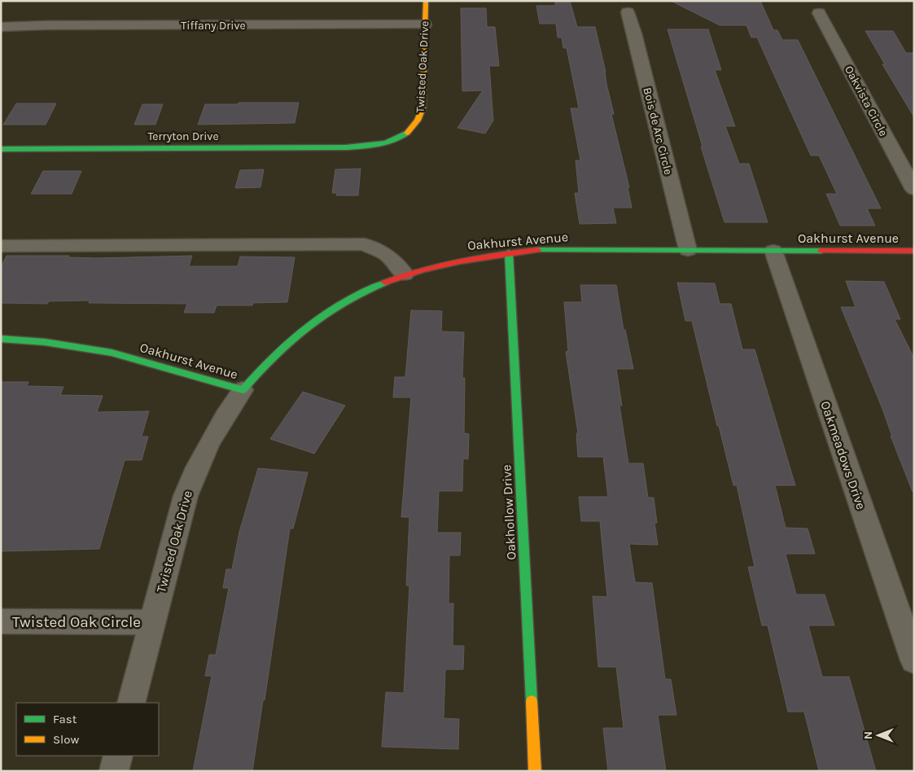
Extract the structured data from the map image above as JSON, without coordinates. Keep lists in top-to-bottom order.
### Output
{
  "streets": {
    "street": [
      "Tiffany Drive",
      "Twisted Oak Drive",
      "Oakvista Circle",
      "Bois de Arc Circle",
      "Terryton Drive",
      "Oakhurst Avenue",
      "Oakmeadows Drive",
      "Oakhollow Drive",
      "Twisted Oak Circle"
    ]
  },
  "crossings": [
    ["Tiffany Drive", "Twisted Oak Drive"],
    ["Twisted Oak Drive", "Terryton Drive"],
    ["Twisted Oak Drive", "Oakhurst Avenue"],
    ["Twisted Oak Drive", "Twisted Oak Circle"],
    ["Bois de Arc Circle", "Oakhurst Avenue"],
    ["Oakhurst Avenue", "Oakmeadows Drive"],
    ["Oakhurst Avenue", "Oakhollow Drive"]
  ],
  "legend": ["Fast", "Slow"],
  "north": "left"
}
